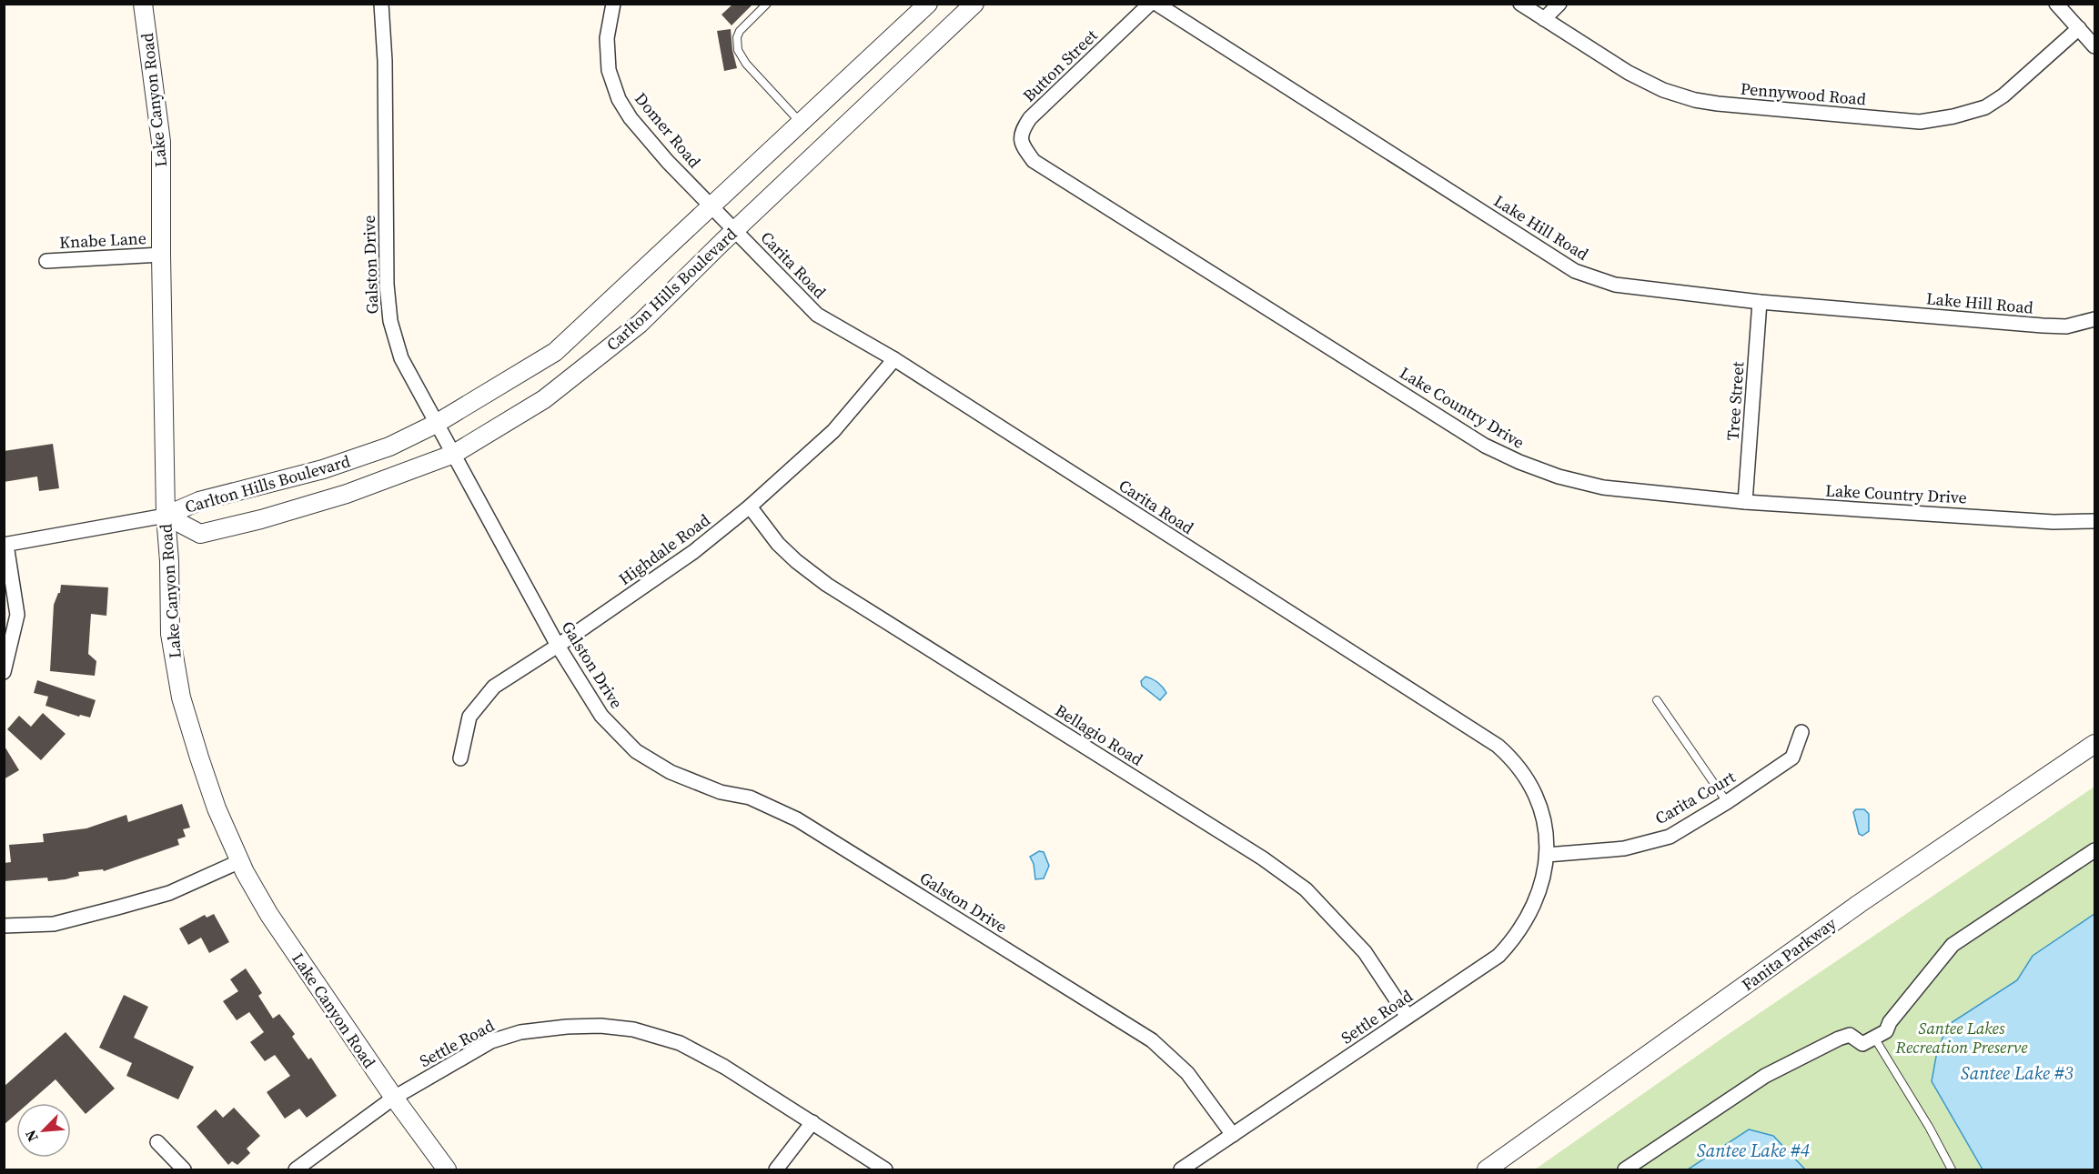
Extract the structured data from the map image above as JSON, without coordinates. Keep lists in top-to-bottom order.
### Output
{
  "streets": {
    "street": [
      "Button Street",
      "Pennywood Road",
      "Lake Canyon Road",
      "Domer Road",
      "Lake Hill Road",
      "Knabe Lane",
      "Galston Drive",
      "Carita Road",
      "Carlton Hills Boulevard",
      "Tree Street",
      "Lake Country Drive",
      "Highdale Road",
      "Bellagio Road",
      "Carita Court",
      "Fanita Parkway",
      "Settle Road"
    ]
  },
  "crossings": [
    ["Button Street", "Lake Country Drive"],
    ["Lake Canyon Road", "Knabe Lane"],
    ["Lake Canyon Road", "Carlton Hills Boulevard"],
    ["Lake Canyon Road", "Settle Road"],
    ["Domer Road", "Carita Road"],
    ["Domer Road", "Carlton Hills Boulevard"],
    ["Lake Hill Road", "Tree Street"],
    ["Galston Drive", "Carlton Hills Boulevard"],
    ["Galston Drive", "Highdale Road"],
    ["Galston Drive", "Settle Road"],
    ["Carita Road", "Carlton Hills Boulevard"],
    ["Carita Road", "Highdale Road"],
    ["Carita Road", "Carita Court"],
    ["Carita Road", "Settle Road"],
    ["Tree Street", "Lake Country Drive"],
    ["Highdale Road", "Bellagio Road"],
    ["Bellagio Road", "Settle Road"],
    ["Carita Court", "Settle Road"]
  ],
  "water": ["Santee Lake #3", "Santee Lake #4"],
  "parks": ["Santee Lakes Recreation Preserve"],
  "north": "bottom left"
}
